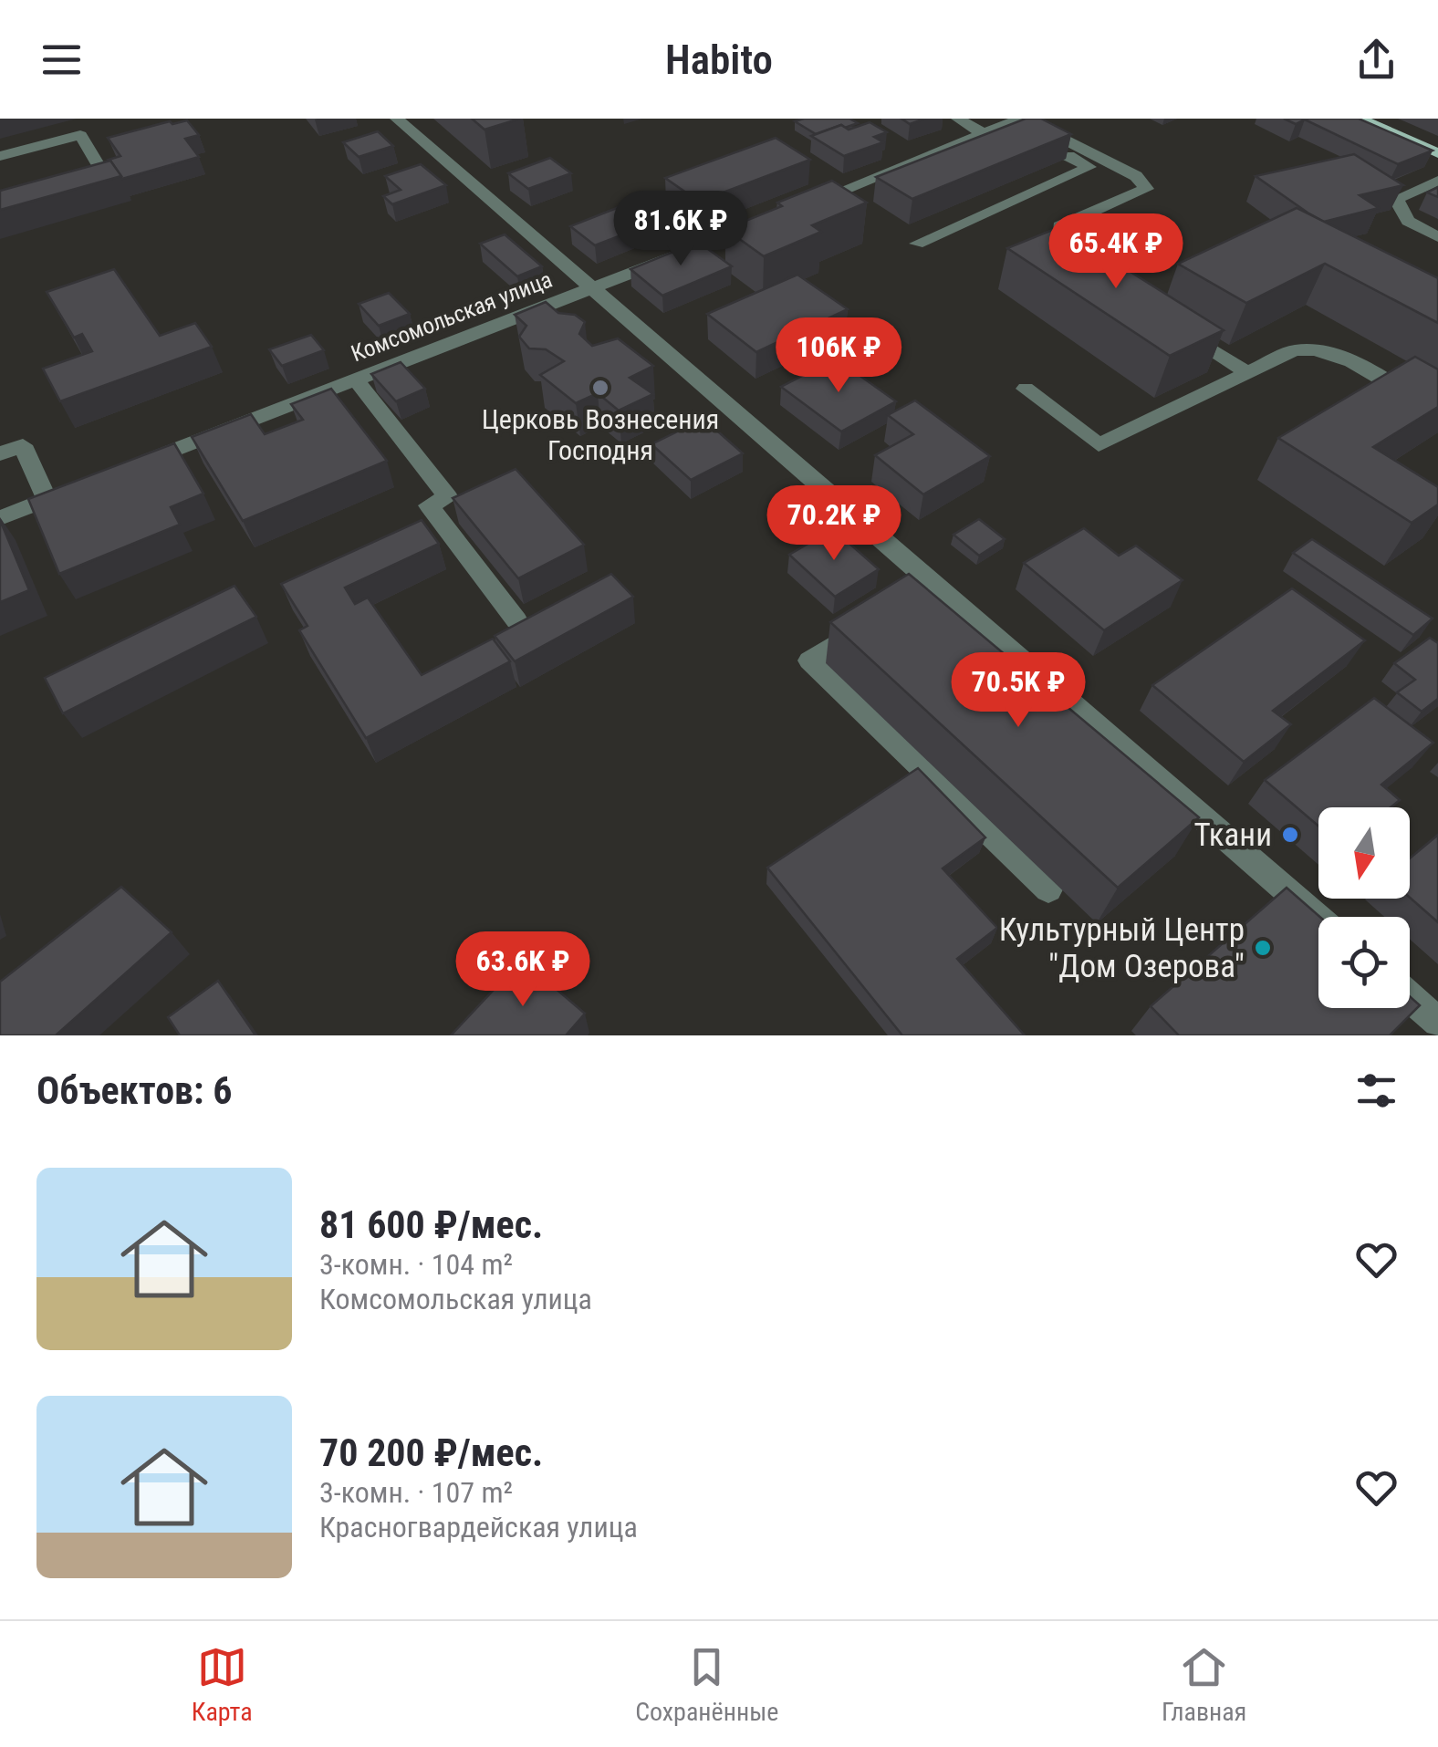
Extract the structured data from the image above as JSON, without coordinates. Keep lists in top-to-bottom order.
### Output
{
  "streets": {
    "street": ["Комсомольская улица"]
  },
  "places": ["Церковь Вознесения Господня", "Ткани", "Культурный Центр \"Дом Озерова\""],
  "north": "bottom",
  "page": {
    "header": "Habito",
    "price": [
      "81.6K ₽",
      "65.4K ₽",
      "106K ₽",
      "70.2K ₽",
      "70.5K ₽",
      "63.6K ₽"
    ],
    "heading": "Объектов: 6",
    "list": [
      {
        "name": "81 600 ₽/мес.",
        "note": "3-комн. · 104 m² · Комсомольская улица"
      },
      {
        "name": "70 200 ₽/мес.",
        "note": "3-комн. · 107 m² · Красногвардейская улица"
      }
    ],
    "tabs": ["Карта", "Сохранённые", "Главная"]
  }
}
